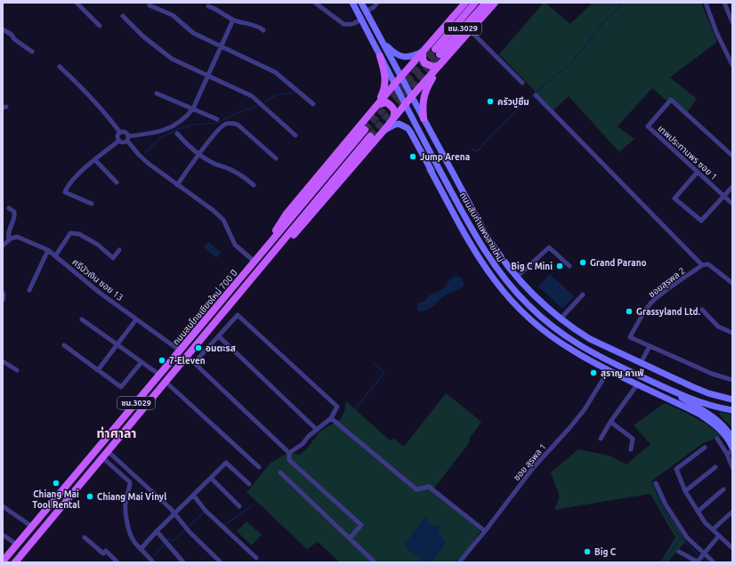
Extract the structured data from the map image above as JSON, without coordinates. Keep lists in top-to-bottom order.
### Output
{
  "streets": {
    "main road": ["ชม.3029", "ถนนสันกำแพงสายใหม่", "ถนนสมโภชเชียงใหม่ 700 ปี"],
    "street": [
      "เทพประทานพร ซอย 1",
      "ศรีบัวเงิน ซอย 13",
      "ซอยสุรพล 2",
      "ซอย สุรพล 1"
    ]
  },
  "crossings": [
    ["ศรีบัวเงิน ซอย 13", "ถนนสมโภชเชียงใหม่ 700 ปี"]
  ],
  "districts": ["ท่าศาลา"],
  "places": [
    "ครัวปูยิ้ม",
    "Jump Arena",
    "Grand Parano",
    "Big C Mini",
    "Grassyland Ltd.",
    "อมตะรส",
    "7-Eleven",
    "สุราญ คาเฟ่",
    "Chiang Mai Tool Rental",
    "Chiang Mai Vinyl",
    "Big C"
  ]
}
